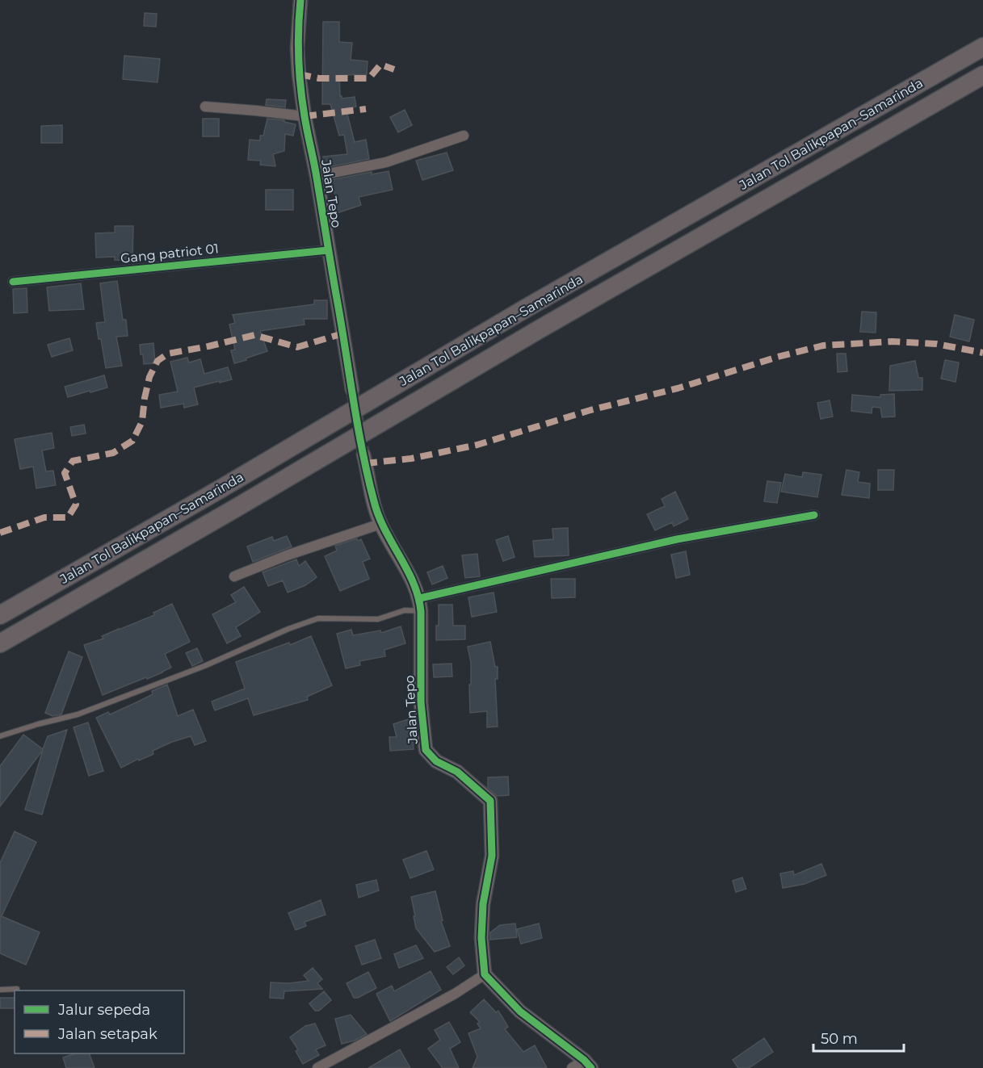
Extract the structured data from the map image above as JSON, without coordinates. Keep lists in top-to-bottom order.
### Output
{
  "streets": {
    "highway": ["Jalan Tol Balikpapan–Samarinda"],
    "street": ["Jalan Tepo", "Gang patriot 01"]
  },
  "crossings": [
    ["Jalan Tepo", "Gang patriot 01"]
  ],
  "legend": ["Jalur sepeda", "Jalan setapak"],
  "scale_bar": "50 m"
}
